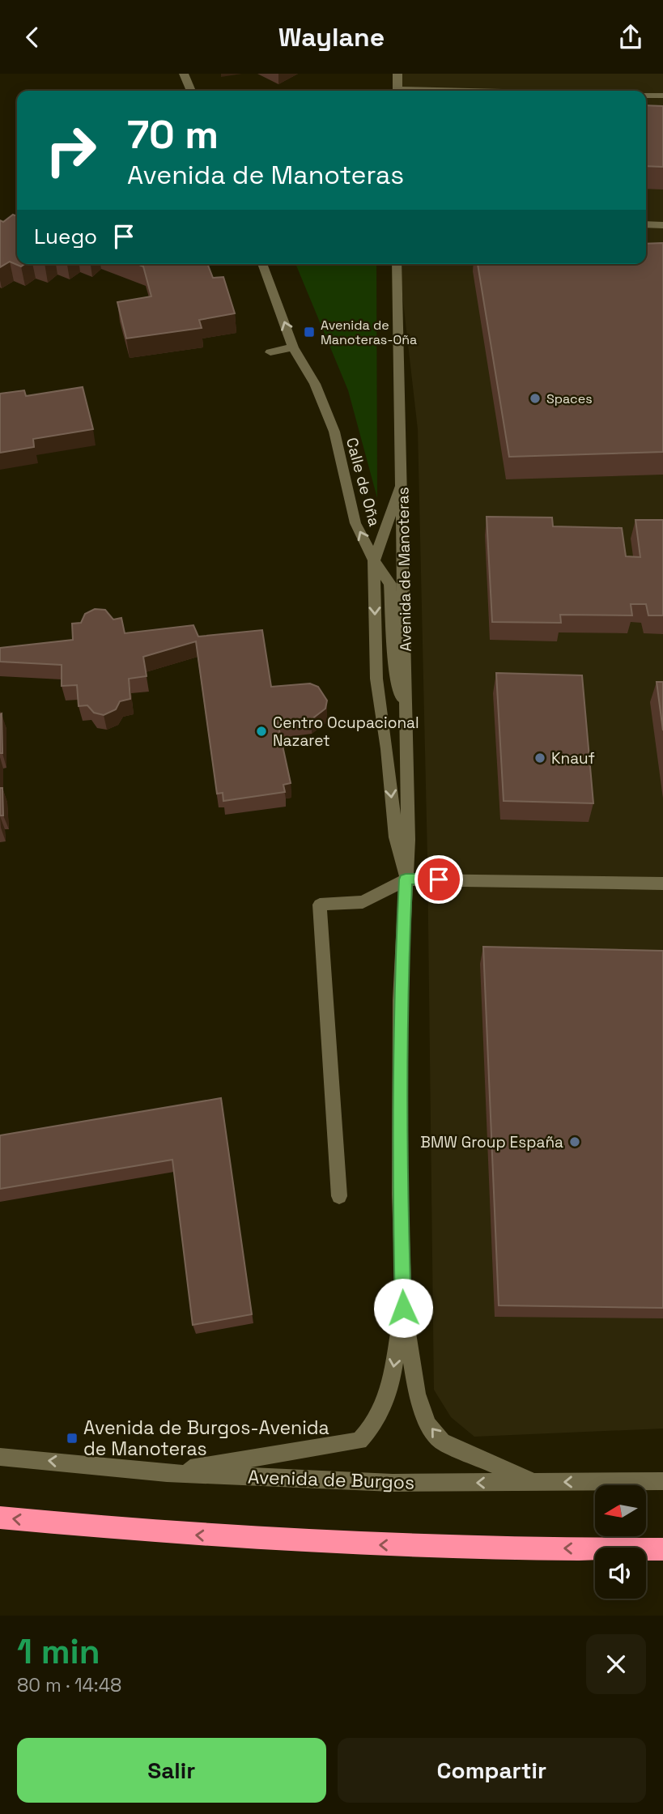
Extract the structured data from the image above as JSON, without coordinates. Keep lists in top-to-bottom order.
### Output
{
  "streets": {
    "street": ["Calle de Oña", "Avenida de Manoteras", "Avenida de Burgos"]
  },
  "crossings": [
    ["Calle de Oña", "Avenida de Manoteras"],
    ["Avenida de Manoteras", "Avenida de Burgos"]
  ],
  "one_way": ["Calle de Oña", "Avenida de Burgos"],
  "places": {
    "transit": ["Avenida de Manoteras-Oña", "Avenida de Burgos-Avenida de Manoteras"],
    "other": [
      "Spaces",
      "Centro Ocupacional Nazaret",
      "Knauf",
      "BMW Group España"
    ]
  },
  "north": "left",
  "page": {
    "header": "Waylane",
    "turn": ["70 m", "Avenida de Manoteras"],
    "then": "Luego",
    "heading": ["1 min", "80 m · 14:48"],
    "buttons": ["Salir", "Compartir"]
  }
}
